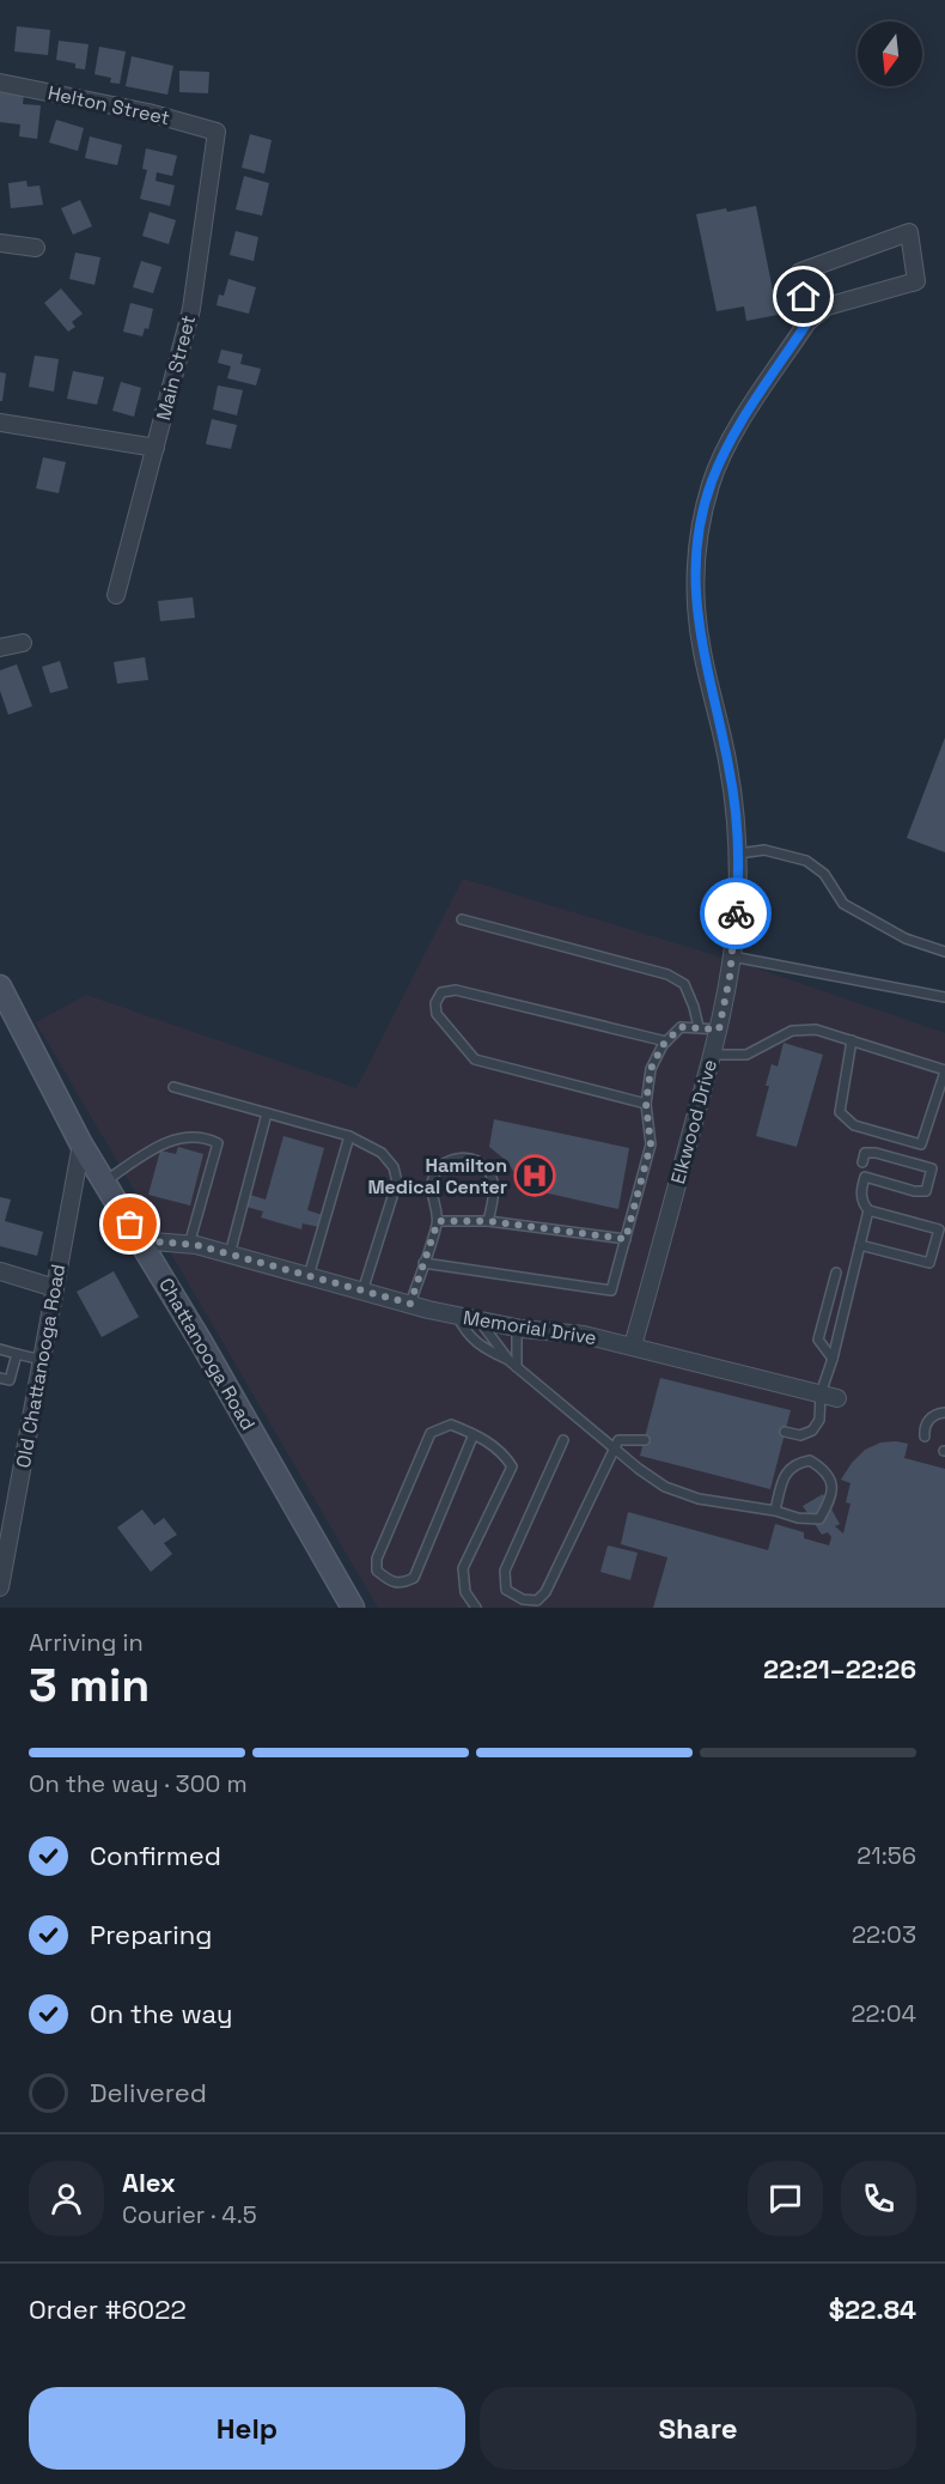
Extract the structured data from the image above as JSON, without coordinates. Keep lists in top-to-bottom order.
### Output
{
  "streets": {
    "main road": ["Chattanooga Road"],
    "street": [
      "Helton Street",
      "Main Street",
      "Elkwood Drive",
      "Memorial Drive",
      "Old Chattanooga Road"
    ]
  },
  "crossings": [
    ["Helton Street", "Main Street"],
    ["Elkwood Drive", "Memorial Drive"],
    ["Memorial Drive", "Chattanooga Road"],
    ["Chattanooga Road", "Old Chattanooga Road"]
  ],
  "places": {
    "hospital": ["Hamilton Medical Center"]
  },
  "north": "bottom",
  "page": {
    "heading": ["3 min", "Arriving in", "22:21–22:26"],
    "panel": [
      "Alex",
      "Courier · 4.5",
      "Order #6022",
      "$22.84"
    ],
    "bar": "On the way · 300 m",
    "list": [
      ["Confirmed", "21:56"],
      ["Preparing", "22:03"],
      ["On the way", "22:04"],
      "Delivered"
    ],
    "buttons": ["Help", "Share"]
  }
}
